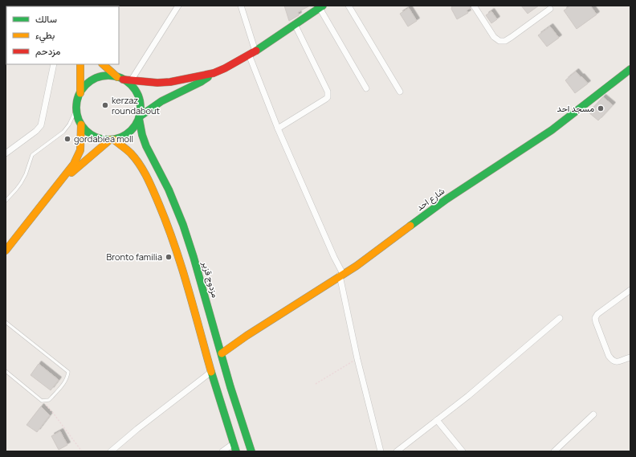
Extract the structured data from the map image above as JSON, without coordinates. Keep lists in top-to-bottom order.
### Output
{
  "streets": {
    "main road": ["شارع احد", "مزدوج قزير"]
  },
  "crossings": [
    ["شارع احد", "مزدوج قزير"]
  ],
  "places": [
    "kerzaz roundabout",
    "مسجد احد",
    "gordabiea moll",
    "Bronto familia"
  ],
  "legend": ["سالك", "بطيء", "مزدحم"]
}
